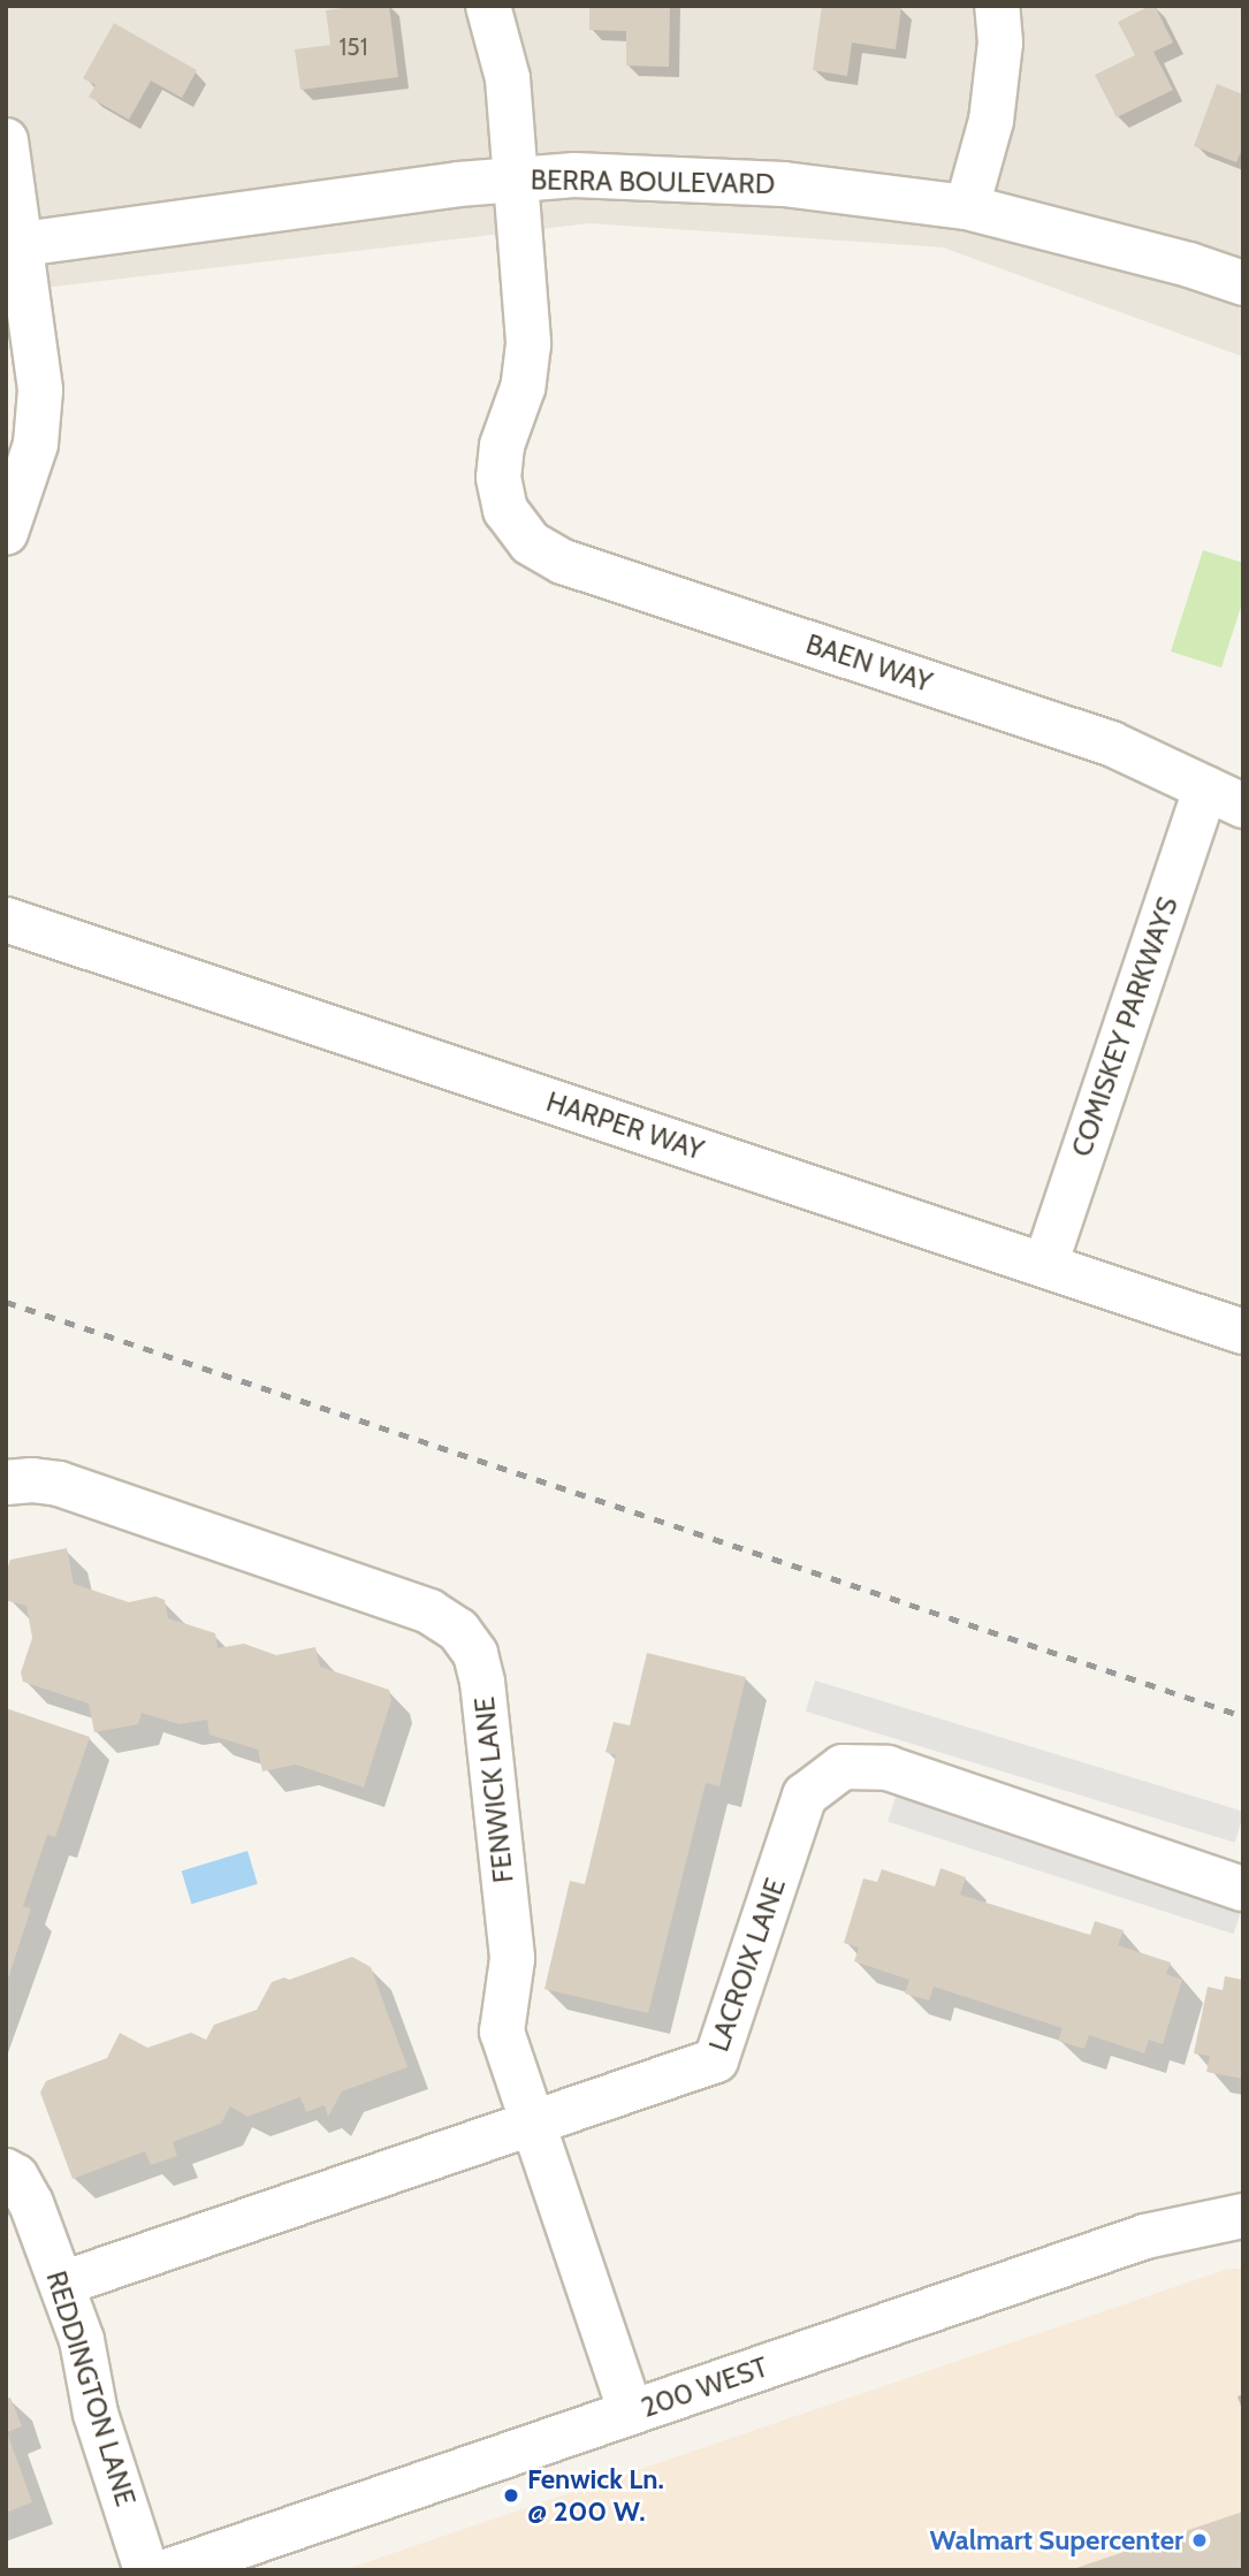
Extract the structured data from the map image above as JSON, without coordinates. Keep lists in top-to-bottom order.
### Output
{
  "streets": {
    "street": [
      "BERRA BOULEVARD",
      "BAEN WAY",
      "COMISKEY PARKWAYS",
      "HARPER WAY",
      "FENWICK LANE",
      "LACROIX LANE",
      "200 WEST",
      "REDDINGTON LANE"
    ]
  },
  "crossings": [
    ["BERRA BOULEVARD", "BAEN WAY"],
    ["BAEN WAY", "COMISKEY PARKWAYS"],
    ["COMISKEY PARKWAYS", "HARPER WAY"],
    ["FENWICK LANE", "LACROIX LANE"],
    ["FENWICK LANE", "200 WEST"],
    ["LACROIX LANE", "REDDINGTON LANE"]
  ],
  "places": ["Fenwick Ln. @ 200 W.", "Walmart Supercenter"],
  "house_numbers": ["151"]
}
